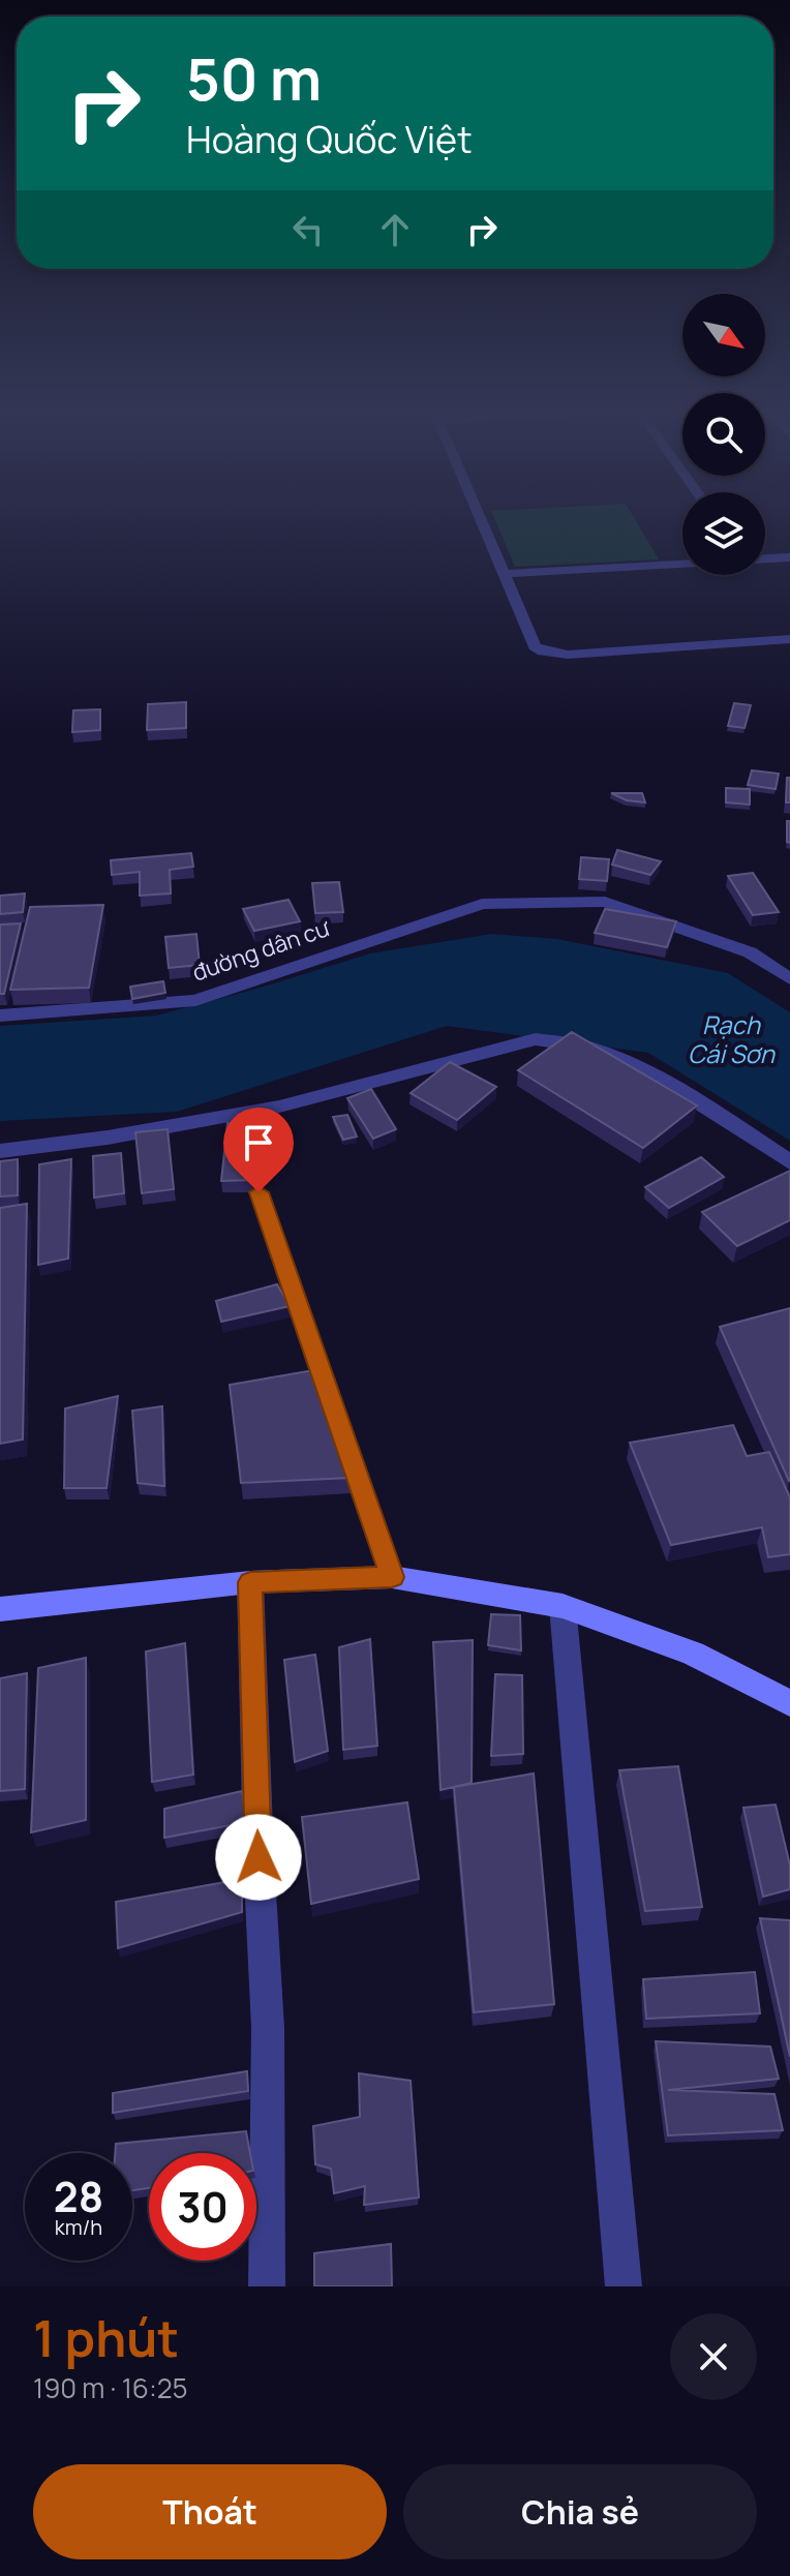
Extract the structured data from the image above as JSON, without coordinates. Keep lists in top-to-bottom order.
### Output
{
  "streets": {
    "street": ["đường dân cư"]
  },
  "water": ["Rạch Cái Sơn"],
  "north": "bottom right",
  "page": {
    "turn": ["50 m", "Hoàng Quốc Việt"],
    "speed": "28 km/h",
    "limit": "30",
    "heading": ["1 phút", "190 m · 16:25"],
    "buttons": ["Thoát", "Chia sẻ"]
  }
}
